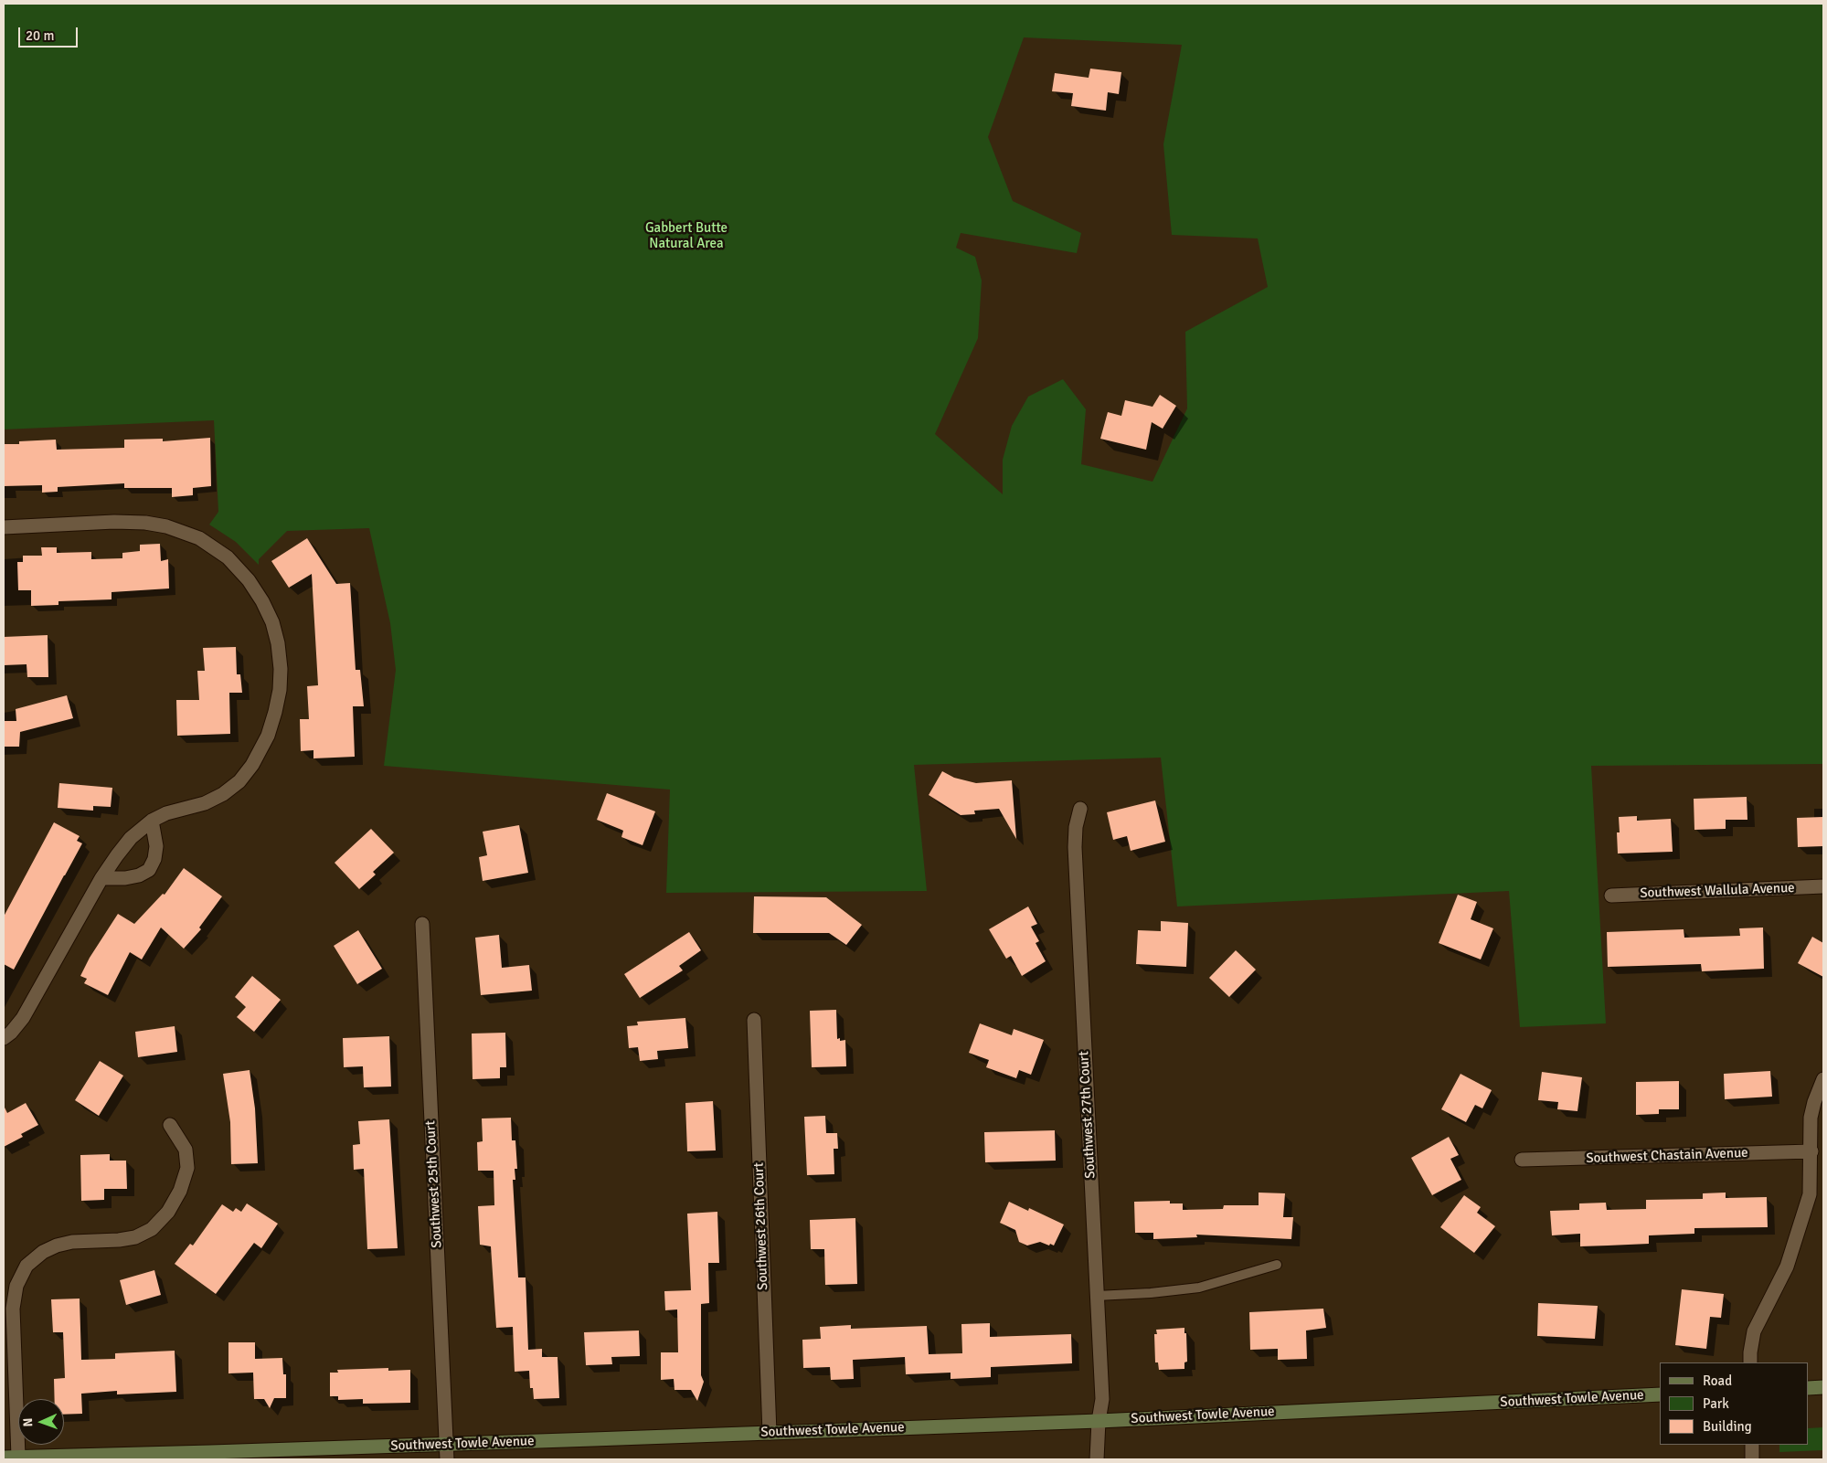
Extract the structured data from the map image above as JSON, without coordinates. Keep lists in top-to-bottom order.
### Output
{
  "streets": {
    "main road": ["Southwest Towle Avenue"],
    "street": [
      "Southwest Wallula Avenue",
      "Southwest 27th Court",
      "Southwest Chastain Avenue",
      "Southwest 25th Court",
      "Southwest 26th Court"
    ]
  },
  "crossings": [
    ["Southwest 27th Court", "Southwest Towle Avenue"],
    ["Southwest 25th Court", "Southwest Towle Avenue"],
    ["Southwest 26th Court", "Southwest Towle Avenue"]
  ],
  "parks": ["Gabbert Butte Natural Area"],
  "legend": ["Road", "Park", "Building"],
  "scale_bar": "20 m",
  "north": "left"
}
